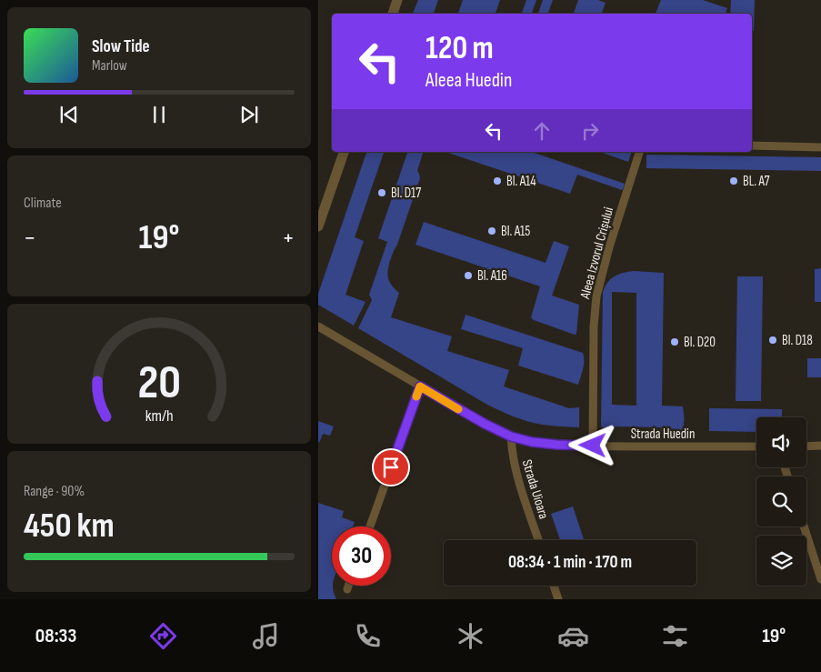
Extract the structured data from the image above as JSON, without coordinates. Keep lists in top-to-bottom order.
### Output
{
  "streets": {
    "street": ["Aleea Izvorul Crișului", "Strada Huedin", "Strada Uioara"]
  },
  "crossings": [
    ["Aleea Izvorul Crișului", "Strada Huedin"],
    ["Strada Huedin", "Strada Uioara"]
  ],
  "places": [
    "Bl. A14",
    "BL. A7",
    "Bl. D17",
    "Bl. A15",
    "Bl. A16",
    "Bl. D18",
    "Bl. D20"
  ],
  "page": {
    "turn": ["120 m", "Aleea Huedin"],
    "song": ["Slow Tide", "Marlow"],
    "tile": [
      "Climate",
      ["Range · 90%", "450 km"]
    ],
    "heat": ["−", "19°", "+"],
    "limit": "30",
    "trip": "08:34 · 1 min · 170 m",
    "tabs": ["08:33", "19°"],
    "gauge": ["20", "km/h"]
  }
}
